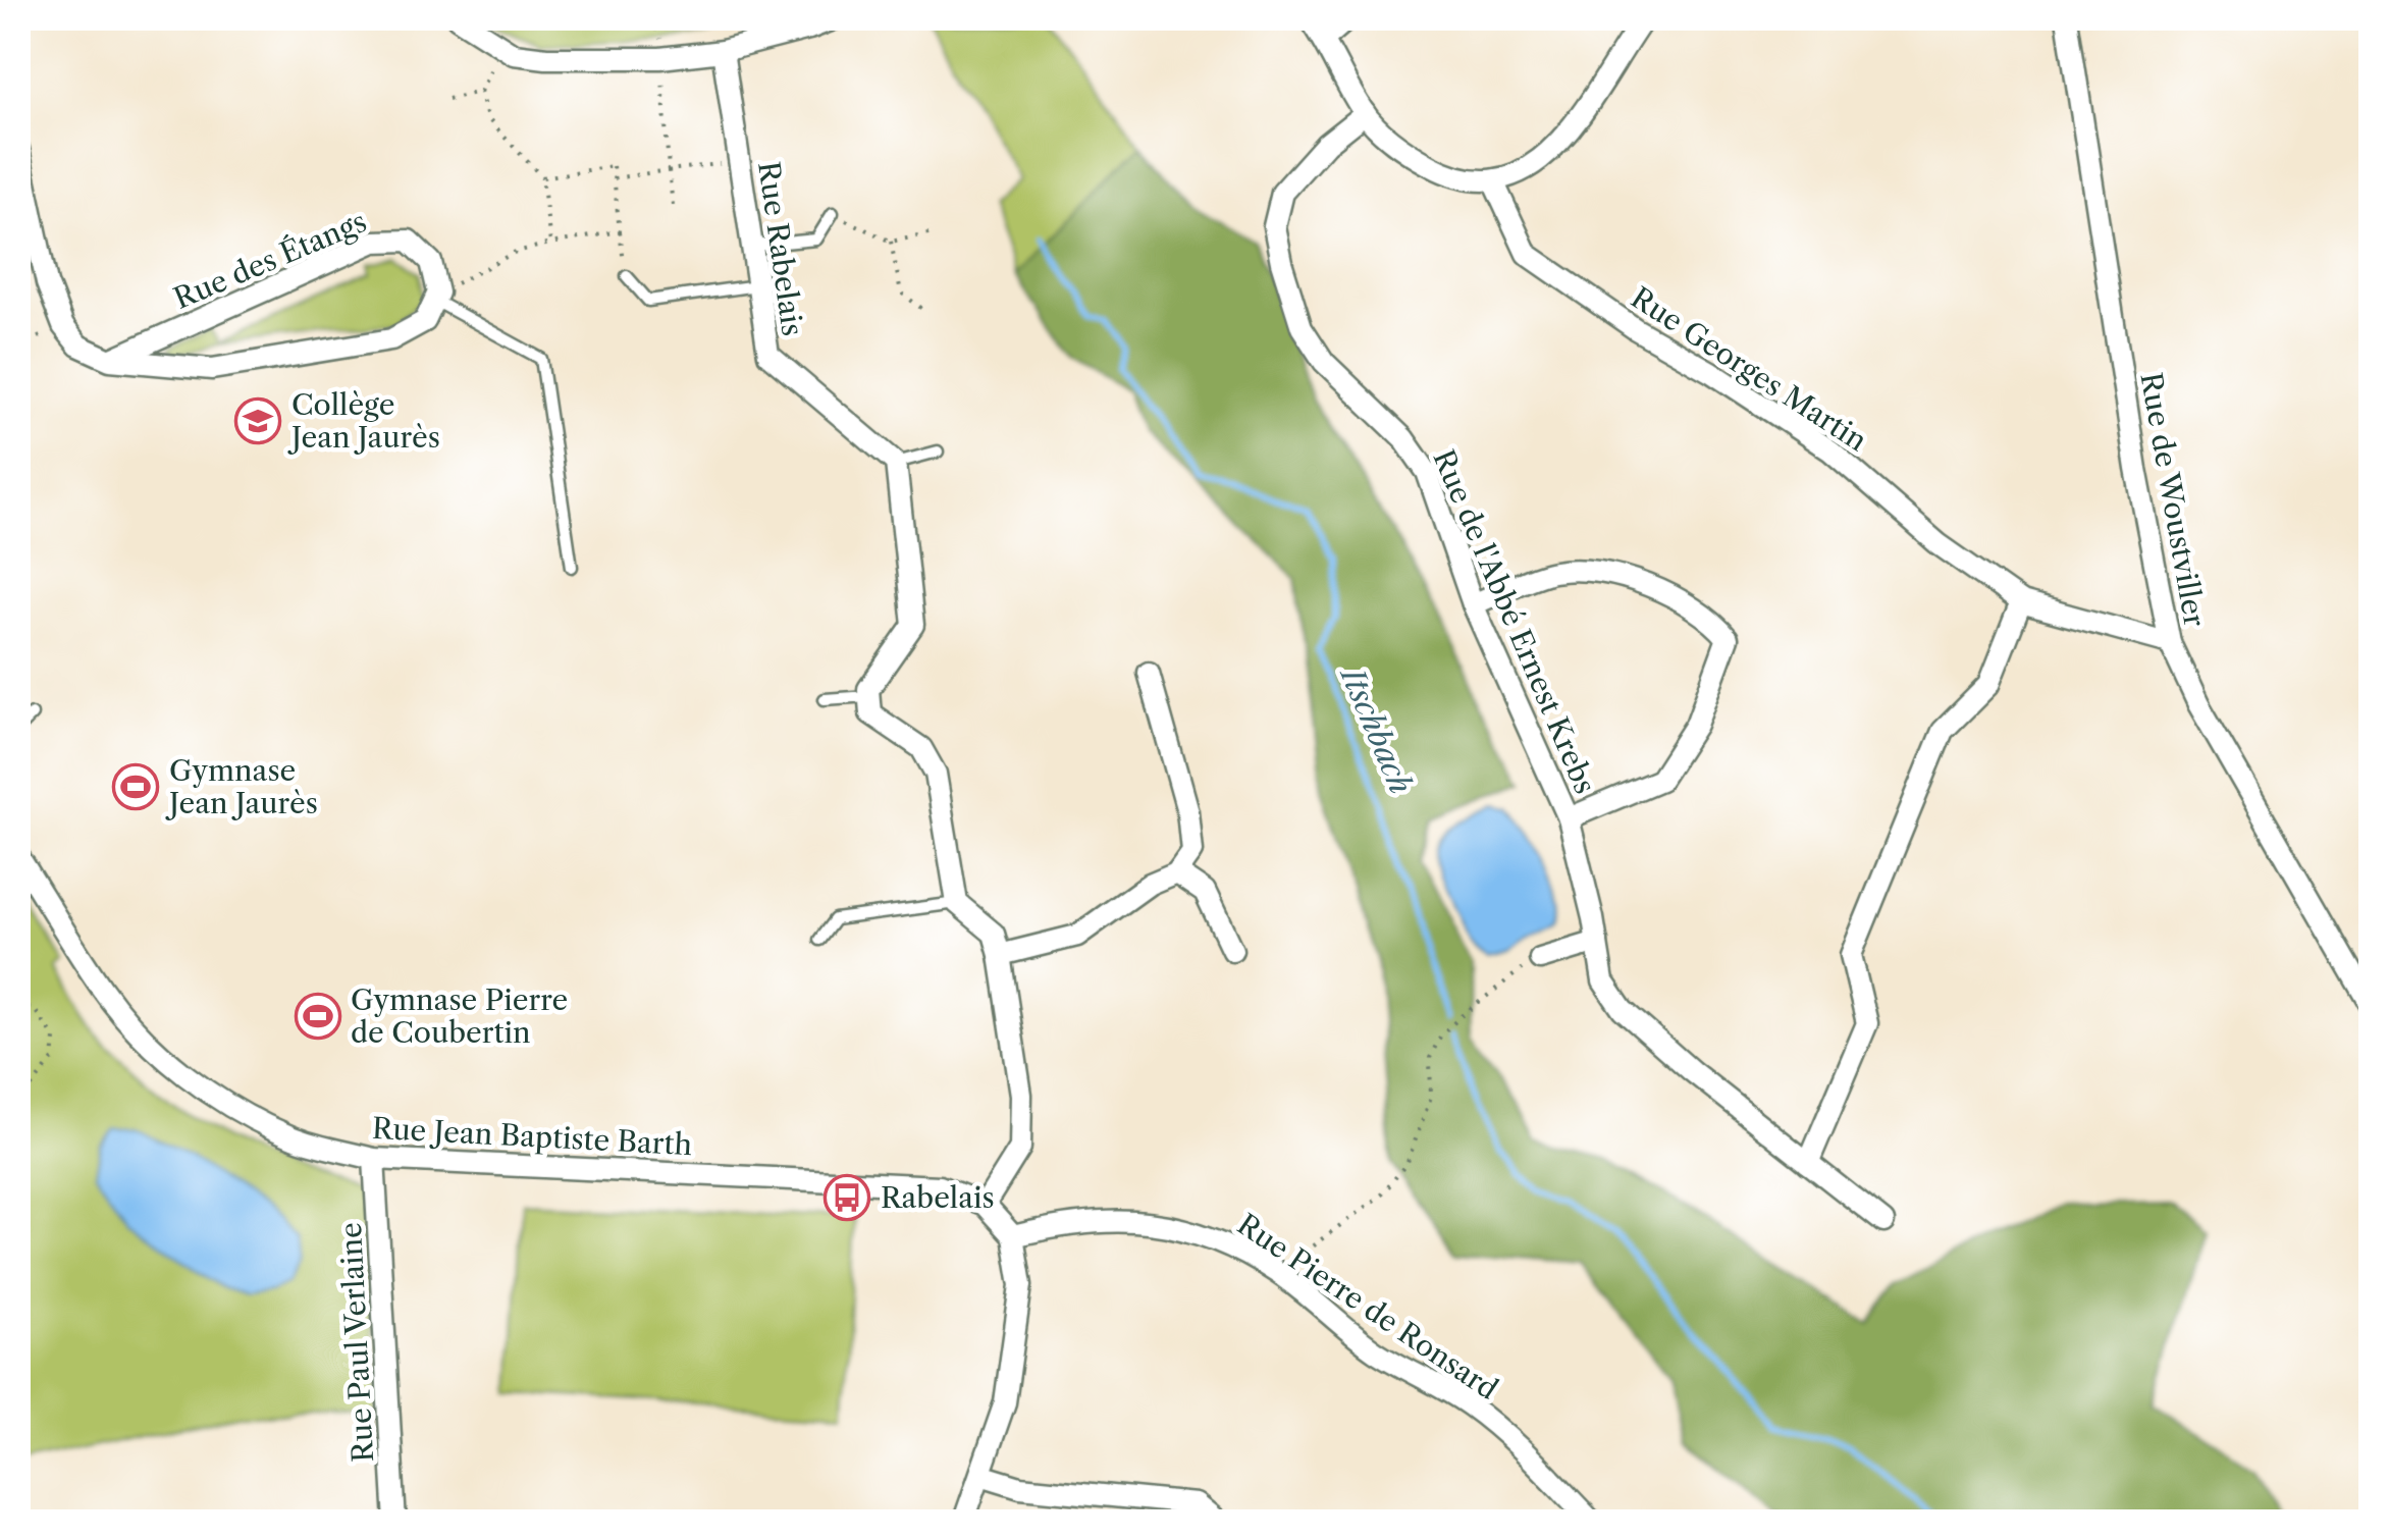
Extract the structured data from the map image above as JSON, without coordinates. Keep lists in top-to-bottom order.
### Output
{
  "streets": {
    "street": [
      "Rue Rabelais",
      "Rue des Étangs",
      "Rue Georges Martin",
      "Rue de Woustviller",
      "Rue de l'Abbé Ernest Krebs",
      "Rue Jean Baptiste Barth",
      "Rue Pierre de Ronsard",
      "Rue Paul Verlaine"
    ]
  },
  "crossings": [
    ["Rue Georges Martin", "Rue de Woustviller"],
    ["Rue Jean Baptiste Barth", "Rue Paul Verlaine"]
  ],
  "water": ["Itschbach"],
  "places": {
    "school or university": ["Collège Jean Jaurès"],
    "sports": ["Gymnase Jean Jaurès", "Gymnase Pierre de Coubertin"],
    "bus stop": ["Rabelais"]
  }
}
